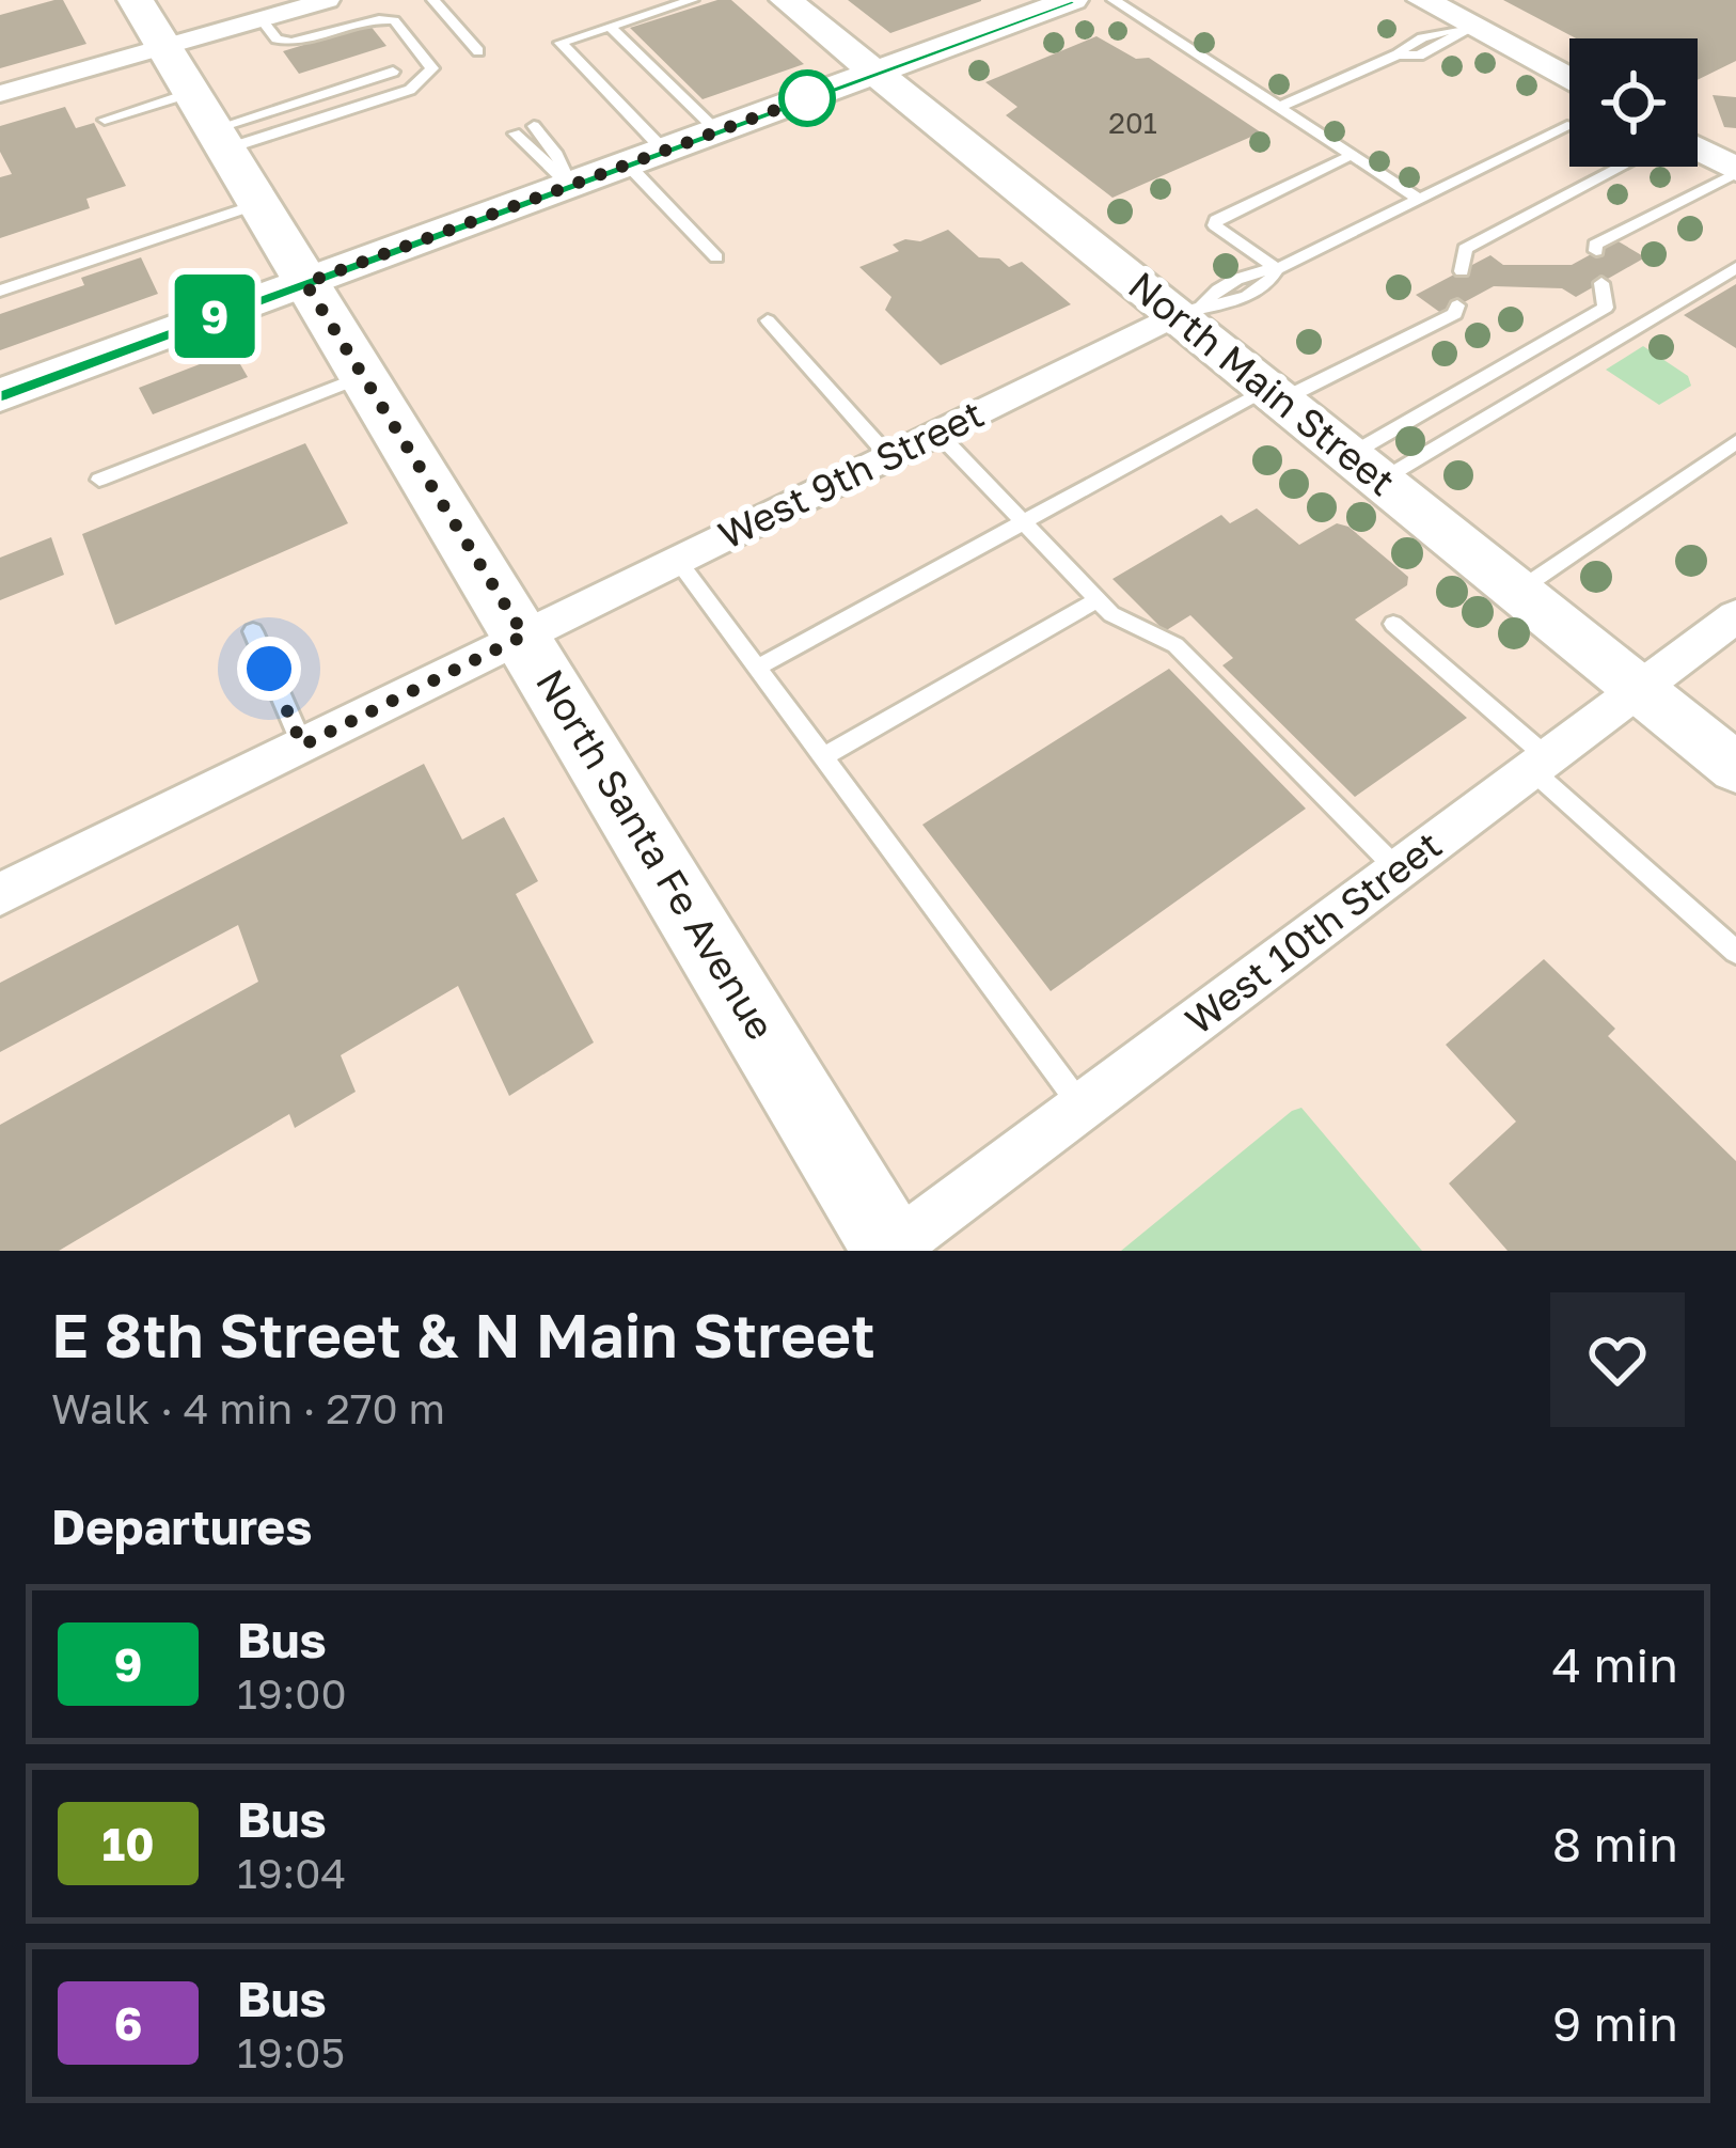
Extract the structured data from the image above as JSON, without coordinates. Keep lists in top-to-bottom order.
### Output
{
  "streets": {
    "main road": ["North Santa Fe Avenue"],
    "street": ["North Main Street", "West 9th Street", "West 10th Street"]
  },
  "crossings": [
    ["North Main Street", "West 9th Street"],
    ["North Main Street", "West 10th Street"],
    ["West 9th Street", "North Santa Fe Avenue"],
    ["North Santa Fe Avenue", "West 10th Street"]
  ],
  "lines": ["bus line 9"],
  "house_numbers": ["201"],
  "page": {
    "on_map": "9",
    "heading": [
      ["E 8th Street & N Main Street", "Walk · 4 min · 270 m"],
      "Departures"
    ],
    "list": [
      {
        "mark": "9",
        "name": "Bus",
        "note": "19:00",
        "value": "4 min"
      },
      {
        "mark": "10",
        "name": "Bus",
        "note": "19:04",
        "value": "8 min"
      },
      {
        "mark": "6",
        "name": "Bus",
        "note": "19:05",
        "value": "9 min"
      }
    ]
  }
}
